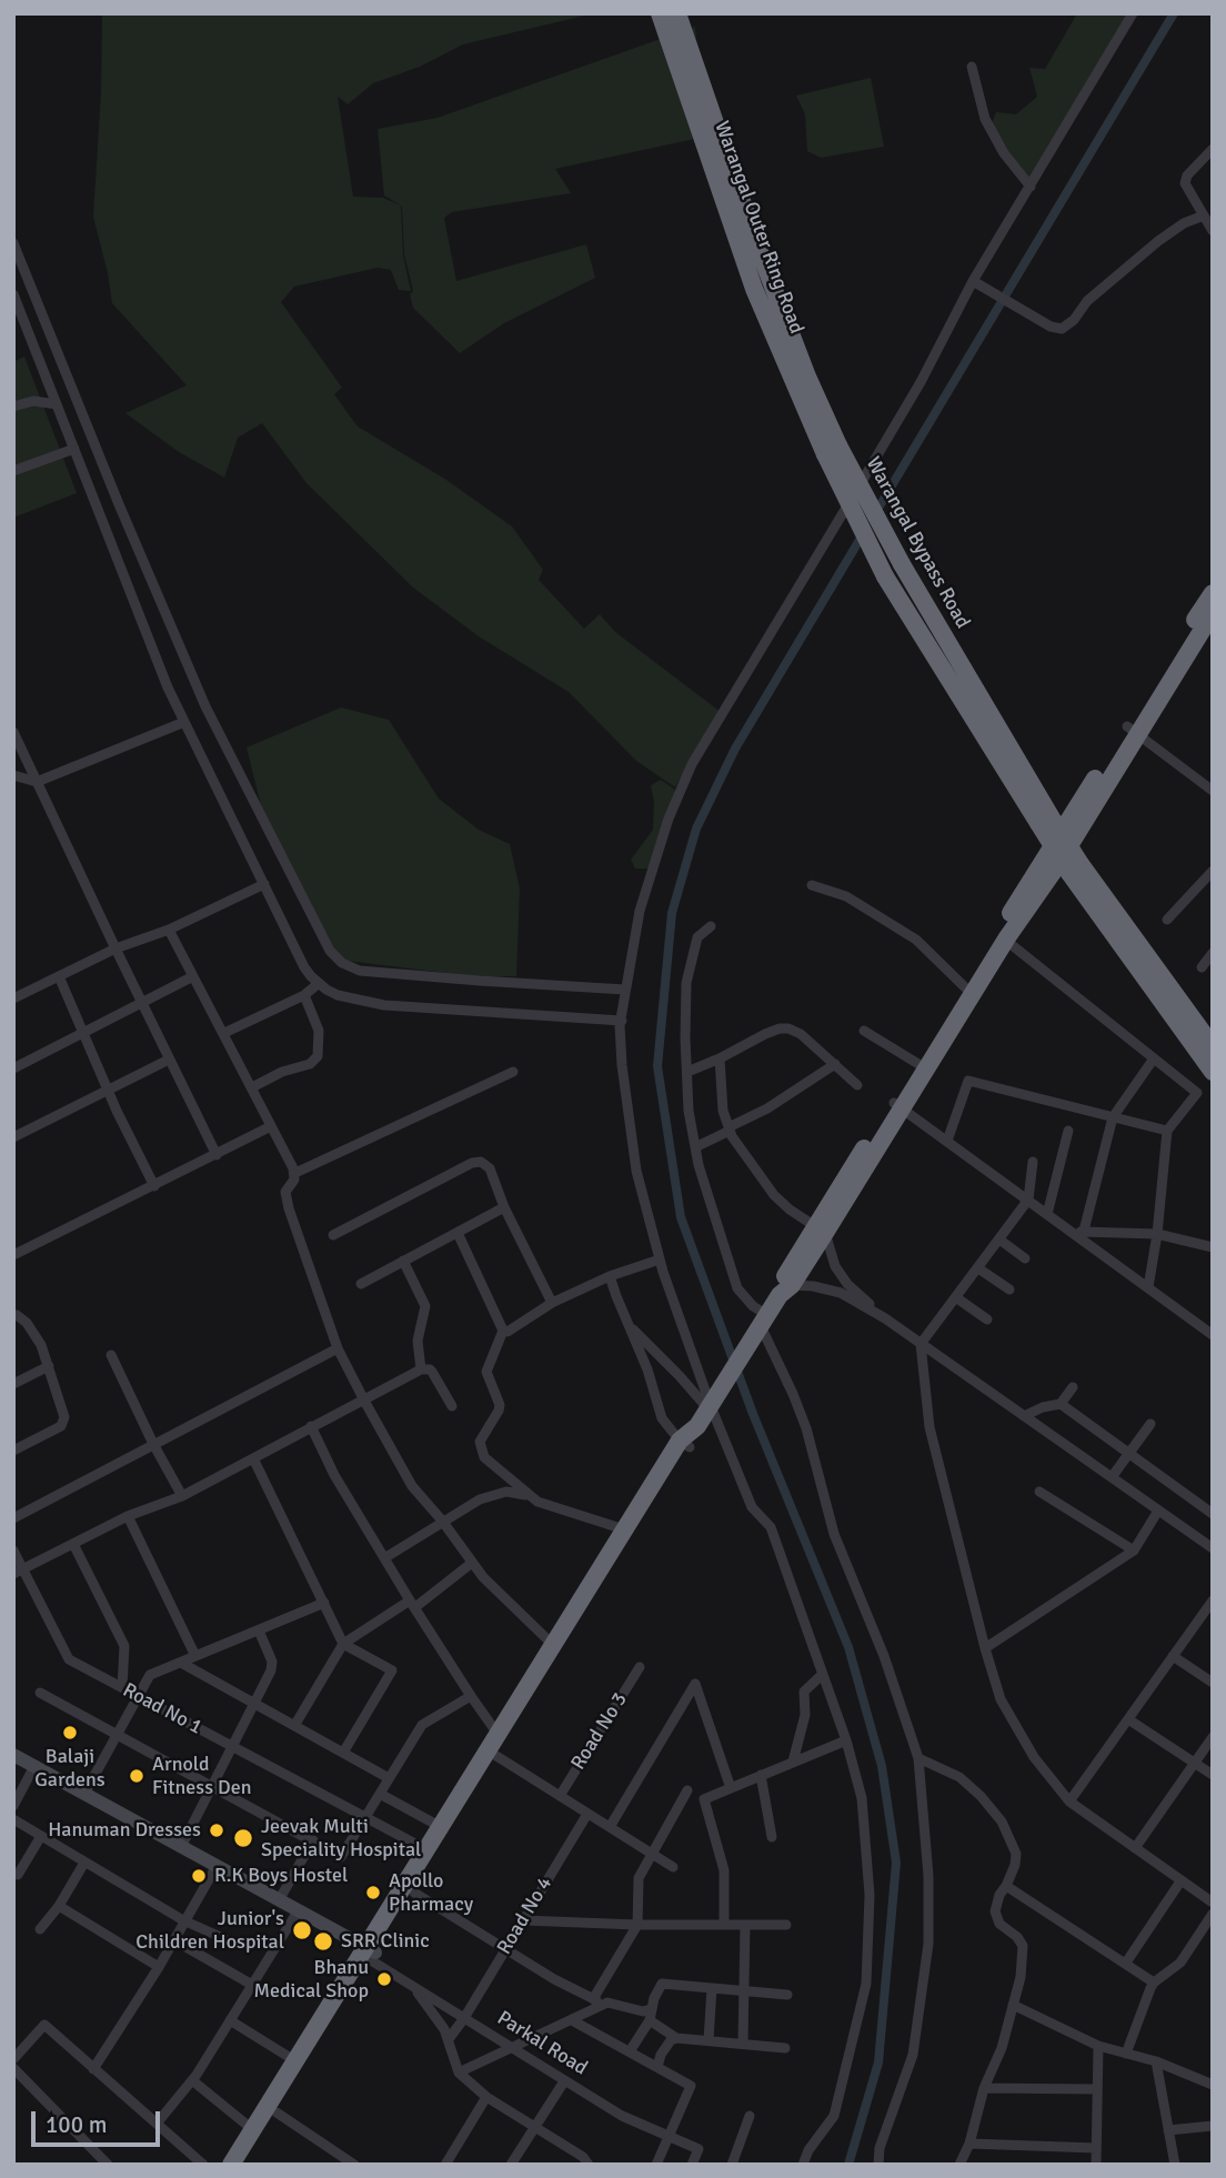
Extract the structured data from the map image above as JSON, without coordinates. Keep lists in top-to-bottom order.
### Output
{
  "streets": {
    "highway": ["Warangal Outer Ring Road", "Warangal Bypass Road"],
    "street": [
      "Road No 1",
      "Road No 3",
      "Road No 4",
      "Parkal Road"
    ]
  },
  "crossings": [
    ["Warangal Outer Ring Road", "Warangal Bypass Road"],
    ["Road No 4", "Parkal Road"]
  ],
  "places": [
    "Balaji Gardens",
    "Arnold Fitness Den",
    "Hanuman Dresses",
    "Jeevak Multi Speciality Hospital",
    "R.K Boys Hostel",
    "Apollo Pharmacy",
    "Junior's Children Hospital",
    "SRR Clinic",
    "Bhanu Medical Shop"
  ],
  "scale_bar": "100 m"
}
